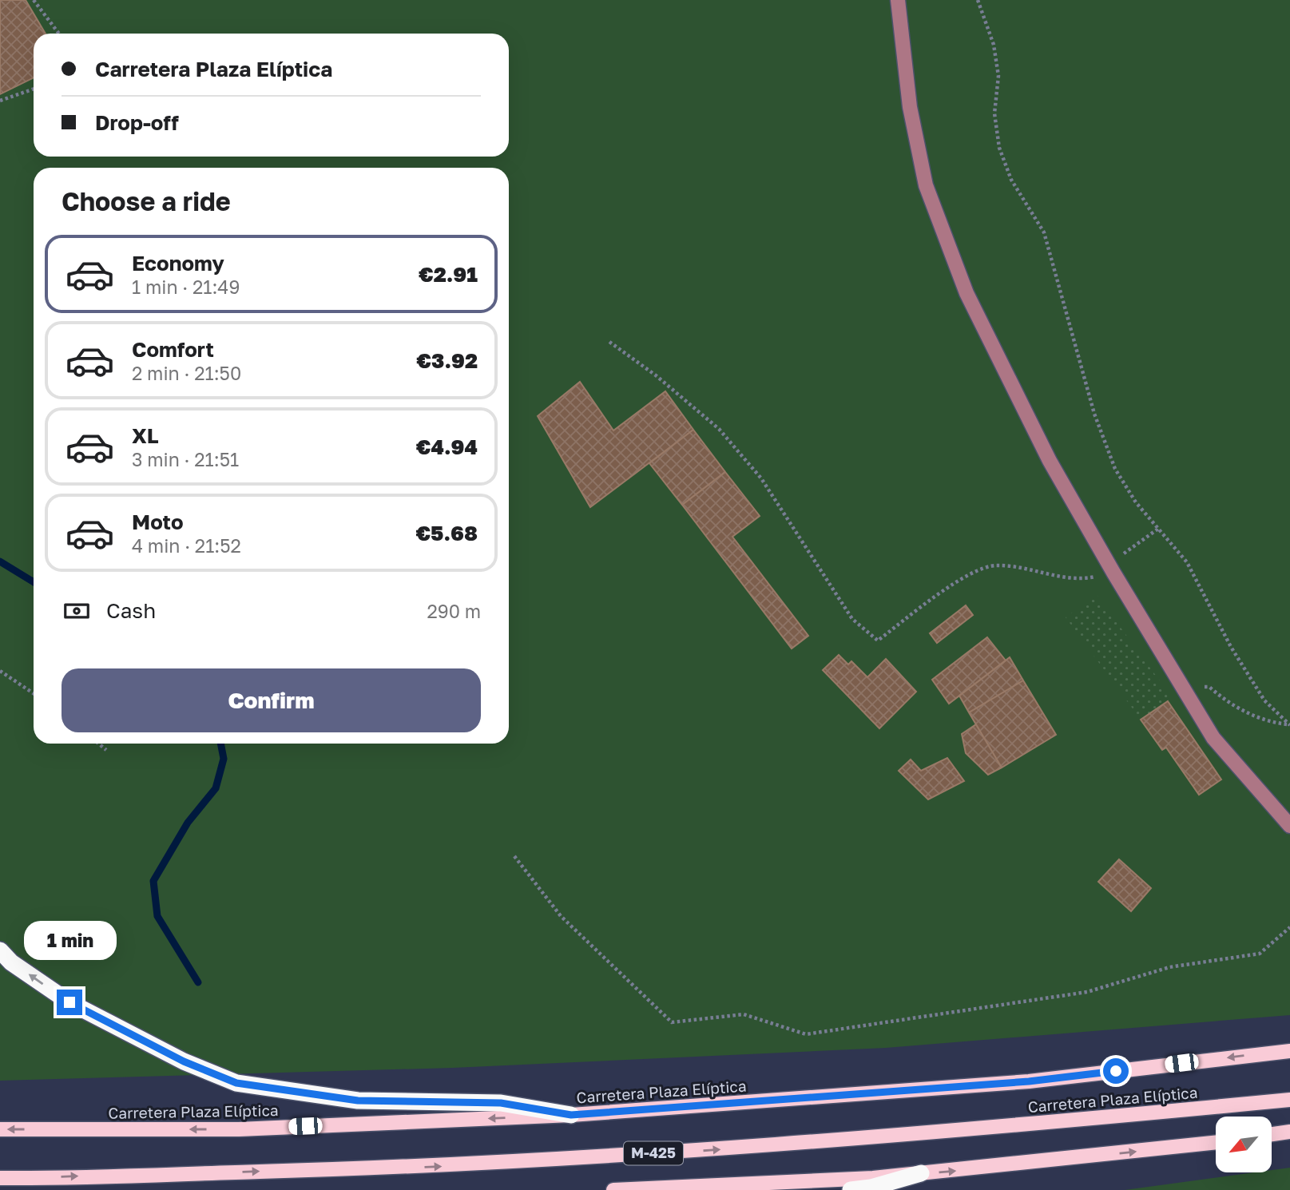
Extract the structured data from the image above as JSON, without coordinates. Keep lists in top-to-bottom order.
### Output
{
  "streets": {
    "main road": ["Carretera Plaza Elíptica", "M-425"]
  },
  "north": "bottom left",
  "page": {
    "banner": ["Carretera Plaza Elíptica", "Drop-off"],
    "heading": "Choose a ride",
    "list": [
      {
        "name": "Economy",
        "note": "1 min · 21:49",
        "value": "€2.91"
      },
      {
        "name": "Comfort",
        "note": "2 min · 21:50",
        "value": "€3.92"
      },
      {
        "name": "XL",
        "note": "3 min · 21:51",
        "value": "€4.94"
      },
      {
        "name": "Moto",
        "note": "4 min · 21:52",
        "value": "€5.68"
      }
    ],
    "pay": ["Cash", "290 m"],
    "buttons": "Confirm",
    "bubble": "1 min"
  }
}
